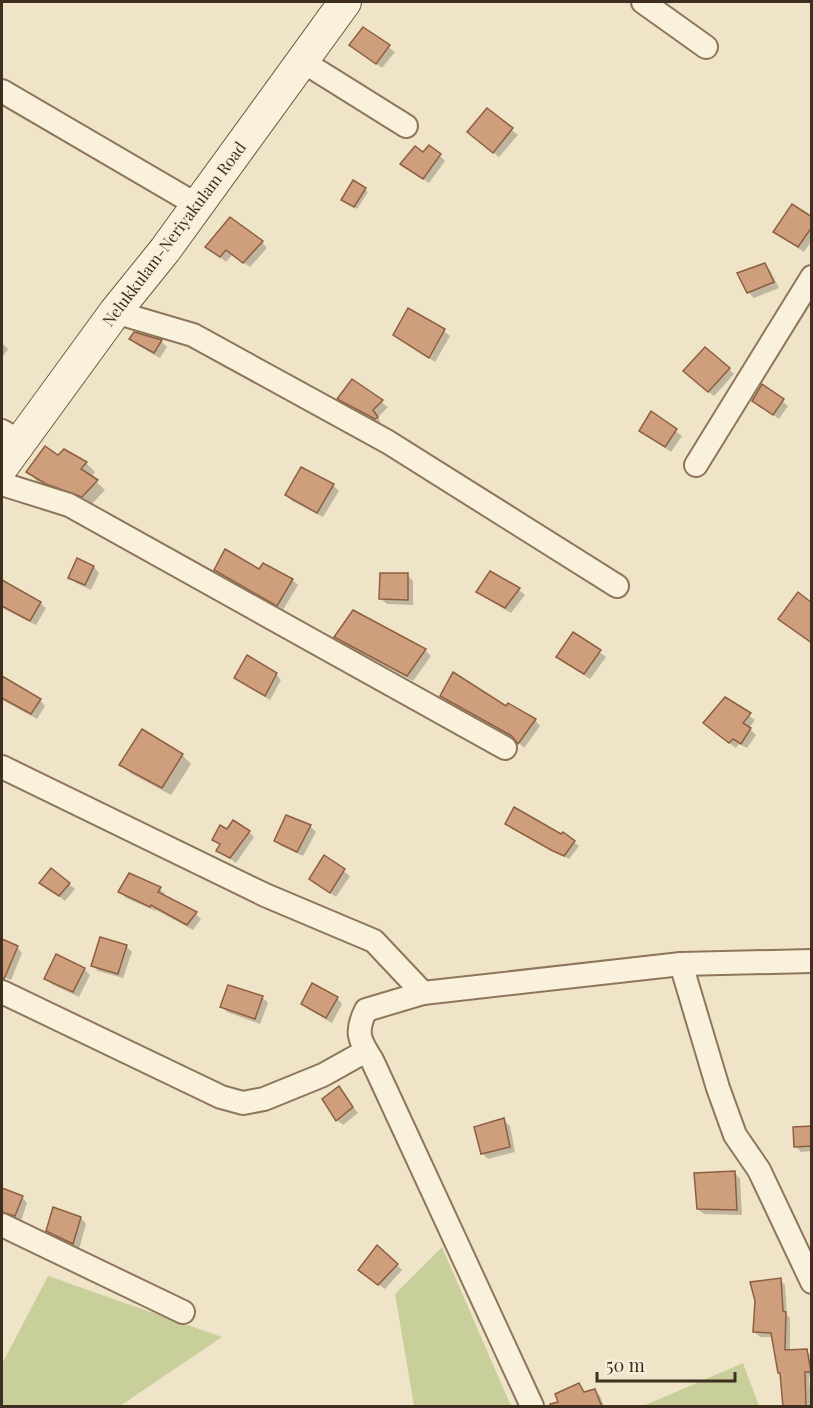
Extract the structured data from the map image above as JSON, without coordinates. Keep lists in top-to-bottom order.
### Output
{
  "streets": {
    "main road": ["Nelukkulam-Neriyakulam Road"]
  },
  "scale_bar": "50 m"
}
